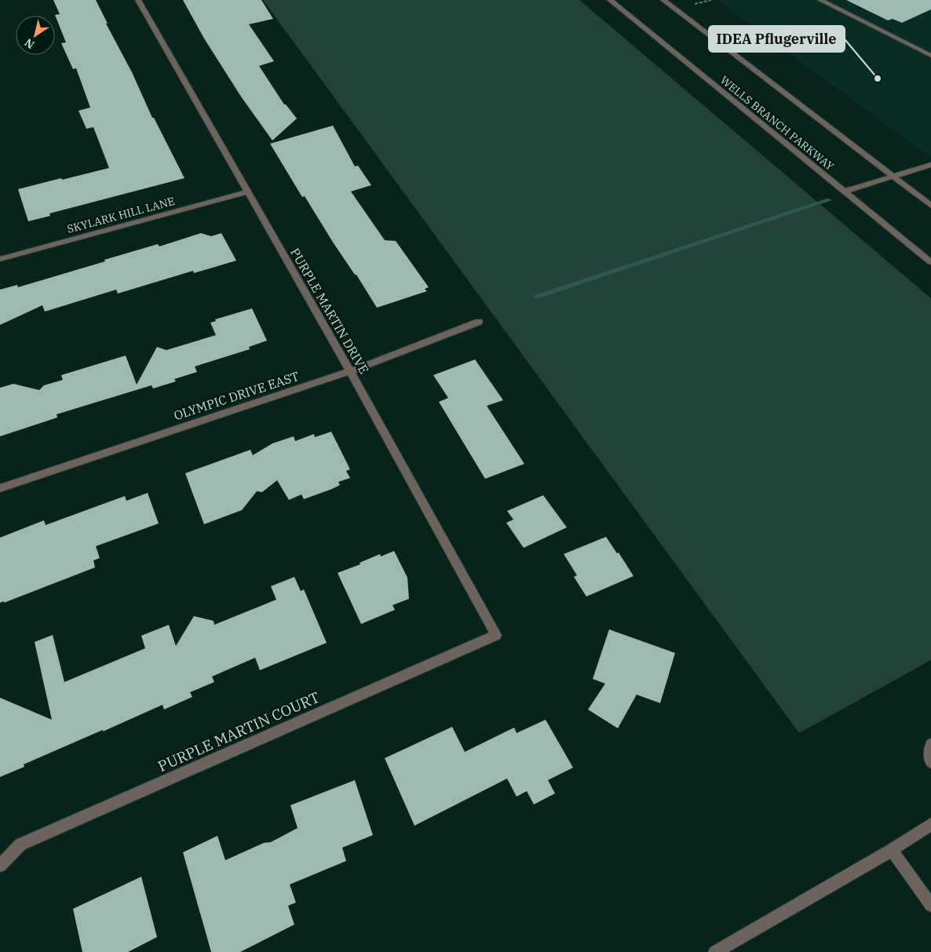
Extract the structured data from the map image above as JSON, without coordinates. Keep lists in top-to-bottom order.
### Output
{
  "streets": {
    "street": [
      "WELLS BRANCH PARKWAY",
      "SKYLARK HILL LANE",
      "PURPLE MARTIN DRIVE",
      "OLYMPIC DRIVE EAST",
      "PURPLE MARTIN COURT"
    ]
  },
  "crossings": [
    ["SKYLARK HILL LANE", "PURPLE MARTIN DRIVE"],
    ["PURPLE MARTIN DRIVE", "OLYMPIC DRIVE EAST"],
    ["PURPLE MARTIN DRIVE", "PURPLE MARTIN COURT"]
  ],
  "places": ["IDEA Pflugerville"],
  "north": "bottom left"
}
